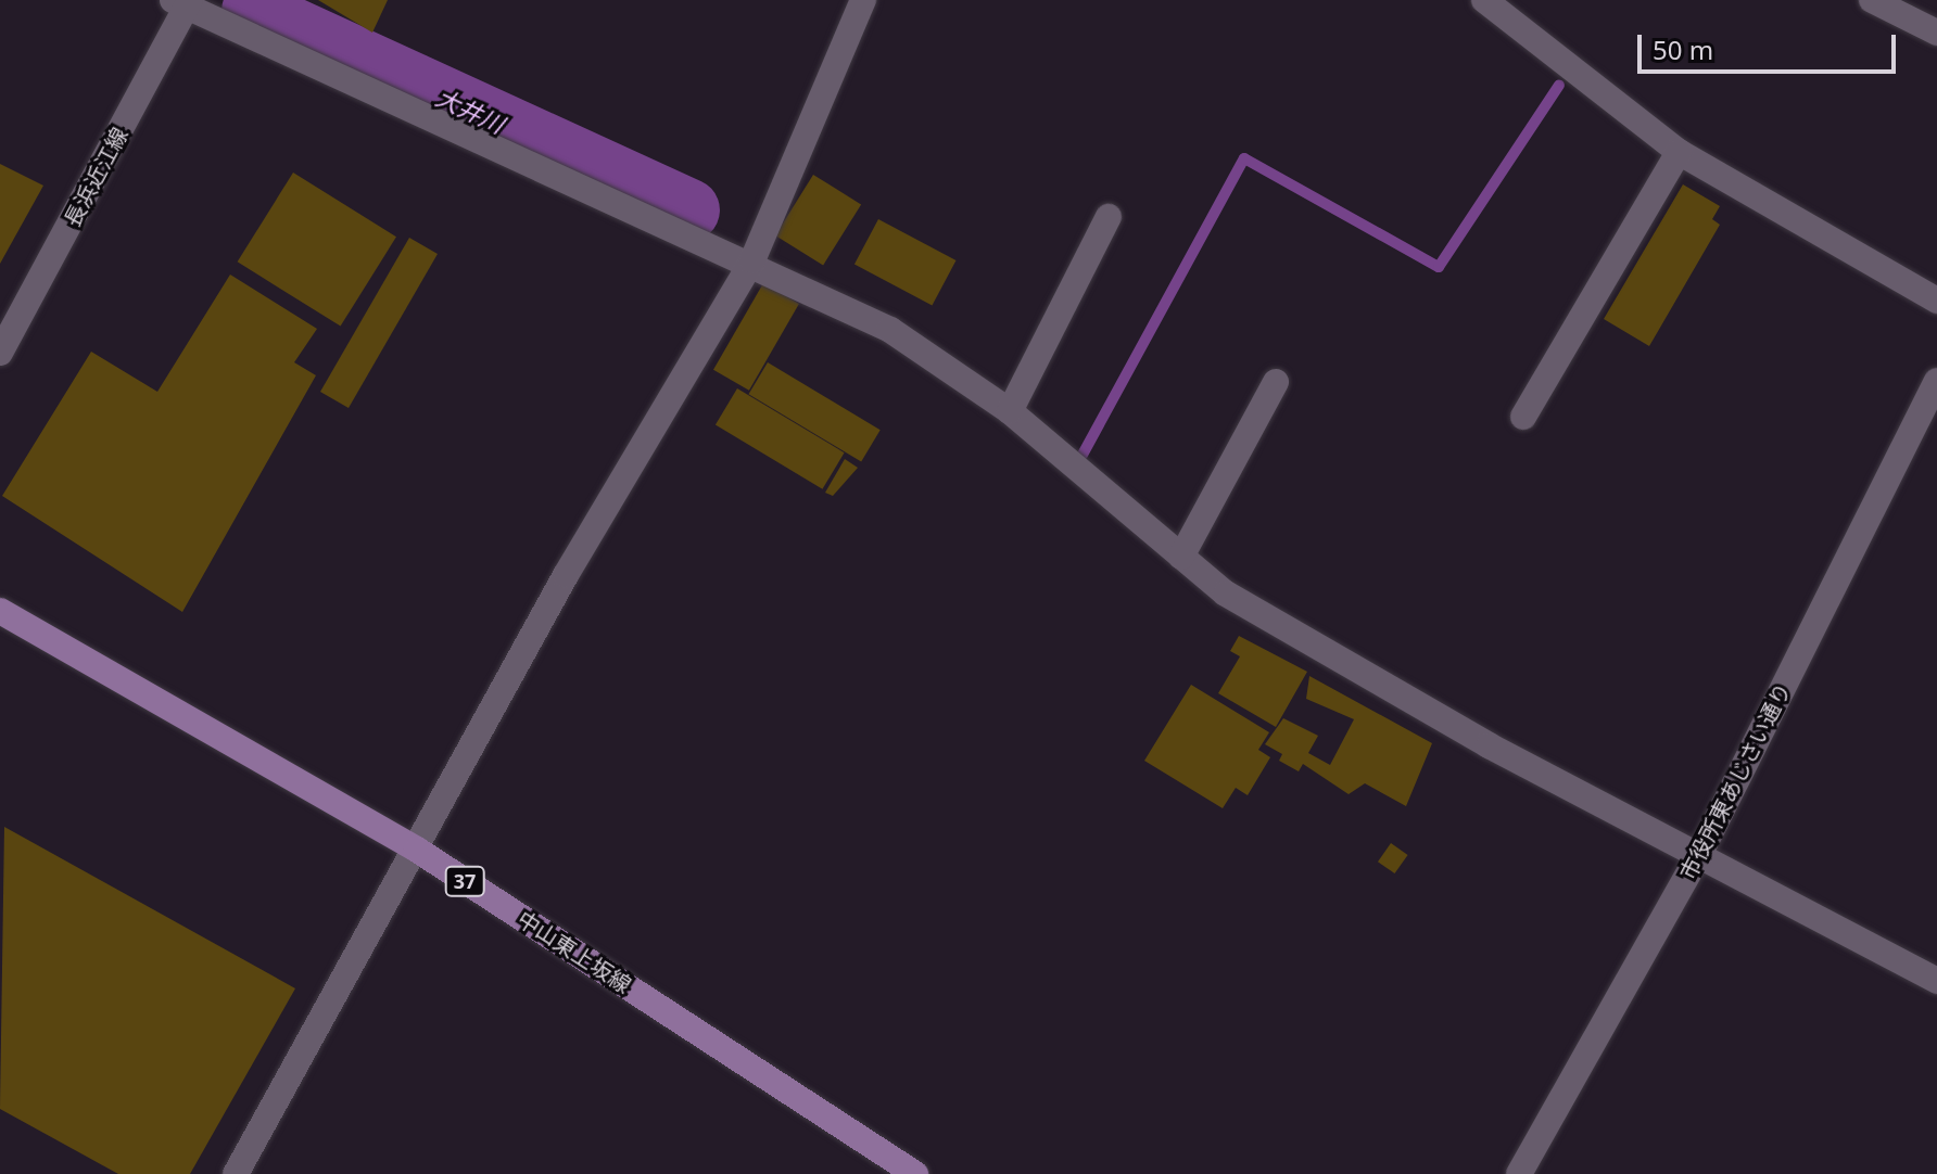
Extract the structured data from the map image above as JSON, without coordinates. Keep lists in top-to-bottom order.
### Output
{
  "streets": {
    "main road": ["37", "中山東上坂線"],
    "street": ["長浜近江線", "市役所東あじさい通り"]
  },
  "water": ["大井川"],
  "scale_bar": "50 m"
}
